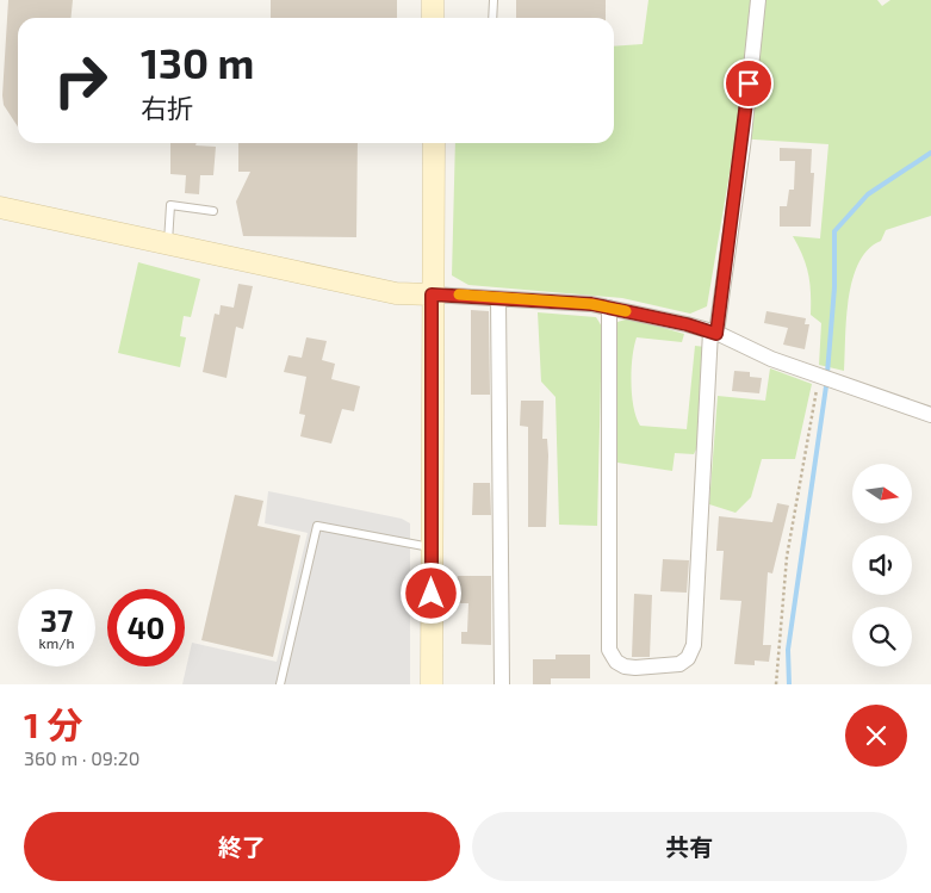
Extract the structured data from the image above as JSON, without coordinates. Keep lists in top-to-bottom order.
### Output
{
  "north": "right",
  "page": {
    "turn": ["130 m", "右折"],
    "speed": "37 km/h",
    "limit": "40",
    "heading": ["1 分", "360 m · 09:20"],
    "buttons": ["終了", "共有"]
  }
}
